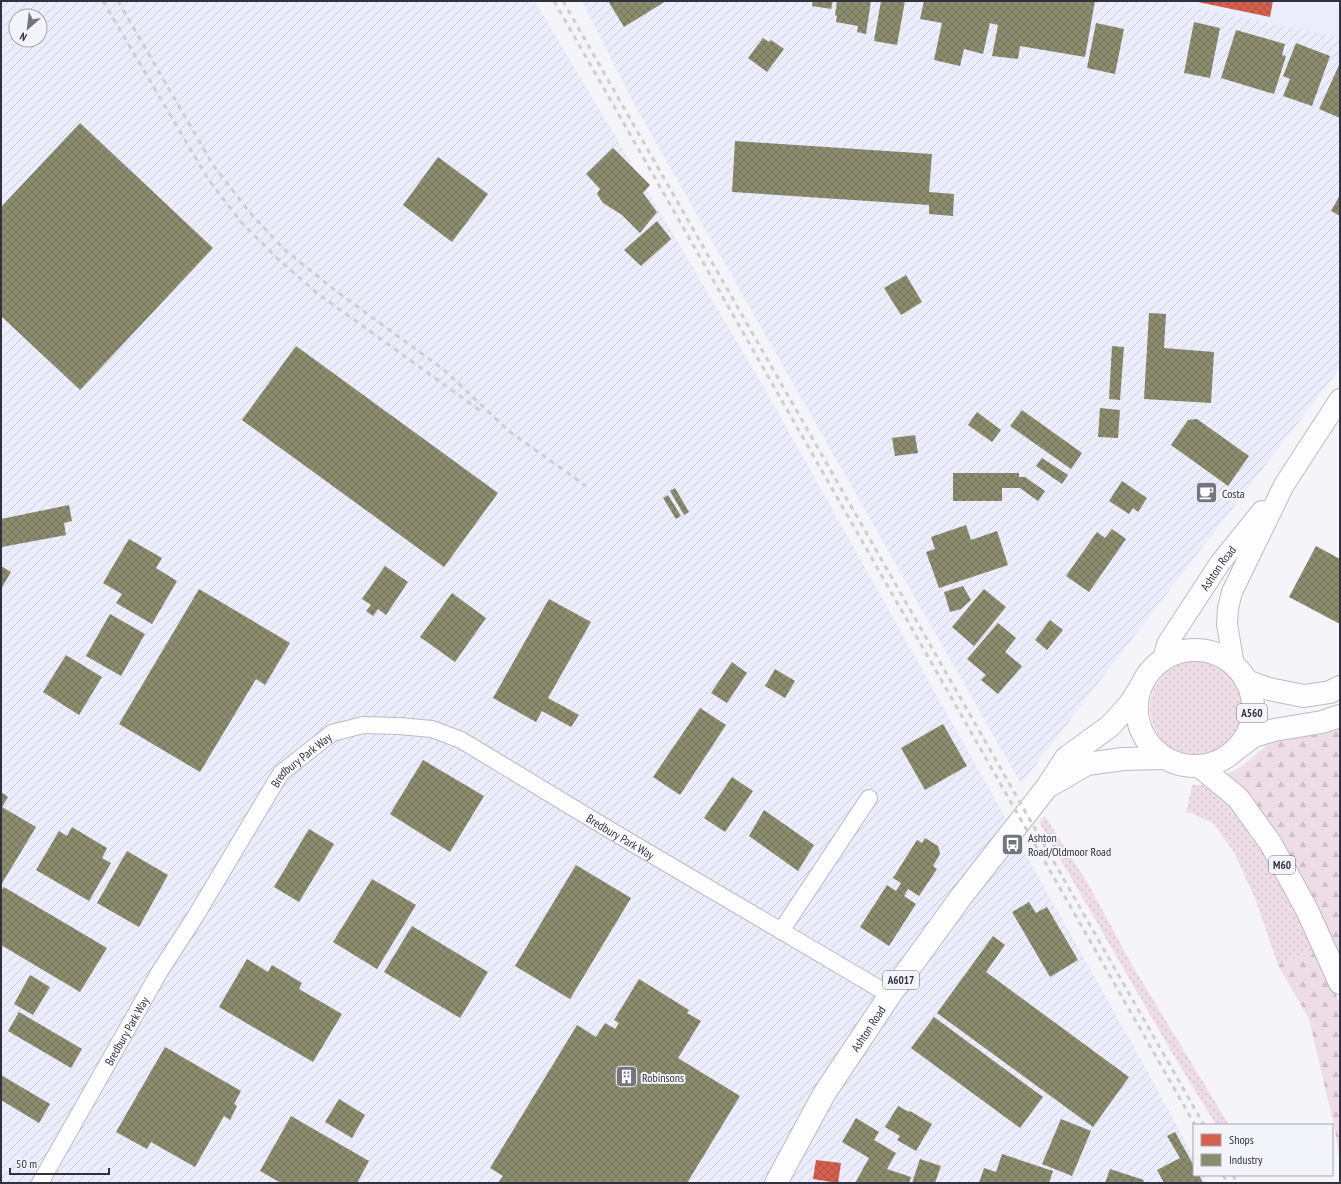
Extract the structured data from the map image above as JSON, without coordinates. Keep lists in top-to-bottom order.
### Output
{
  "streets": {
    "highway": [
      "Ashton Road",
      "A560",
      "M60",
      "A6017"
    ],
    "street": ["Bredbury Park Way"]
  },
  "crossings": [
    ["Ashton Road", "A560"],
    ["Ashton Road", "Bredbury Park Way"],
    ["Ashton Road", "M60"],
    ["A560", "M60"]
  ],
  "places": {
    "cafe": ["Costa"],
    "bus stop": ["Ashton Road/Oldmoor Road"],
    "building": ["Robinsons"]
  },
  "legend": ["Shops", "Industry"],
  "scale_bar": "50 m",
  "north": "bottom left"
}
